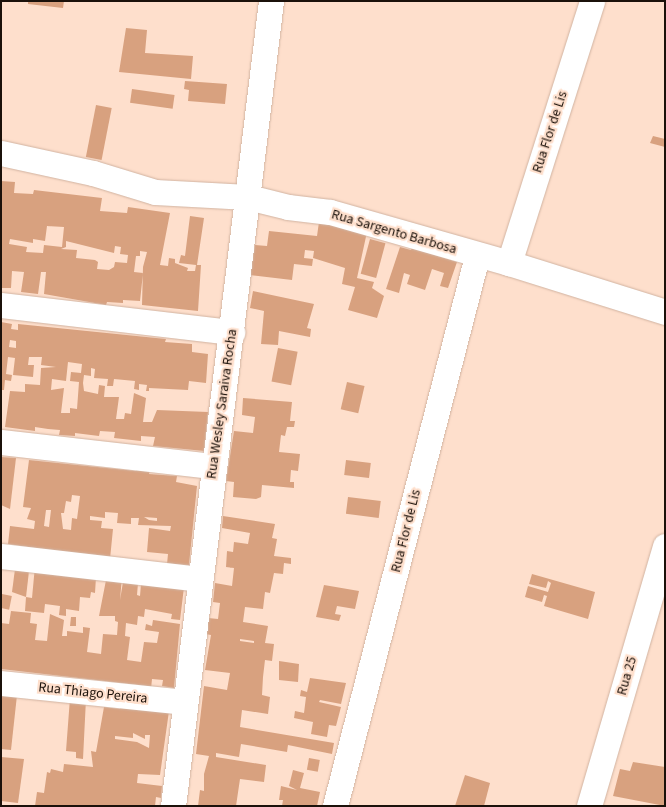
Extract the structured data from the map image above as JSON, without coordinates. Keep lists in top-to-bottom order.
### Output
{
  "streets": {
    "street": [
      "Rua Flor de Lis",
      "Rua Sargento Barbosa",
      "Rua Wesley Saraiva Rocha",
      "Rua 25",
      "Rua Thiago Pereira"
    ]
  },
  "crossings": [
    ["Rua Flor de Lis", "Rua Sargento Barbosa"],
    ["Rua Sargento Barbosa", "Rua Wesley Saraiva Rocha"],
    ["Rua Wesley Saraiva Rocha", "Rua Thiago Pereira"]
  ]
}
